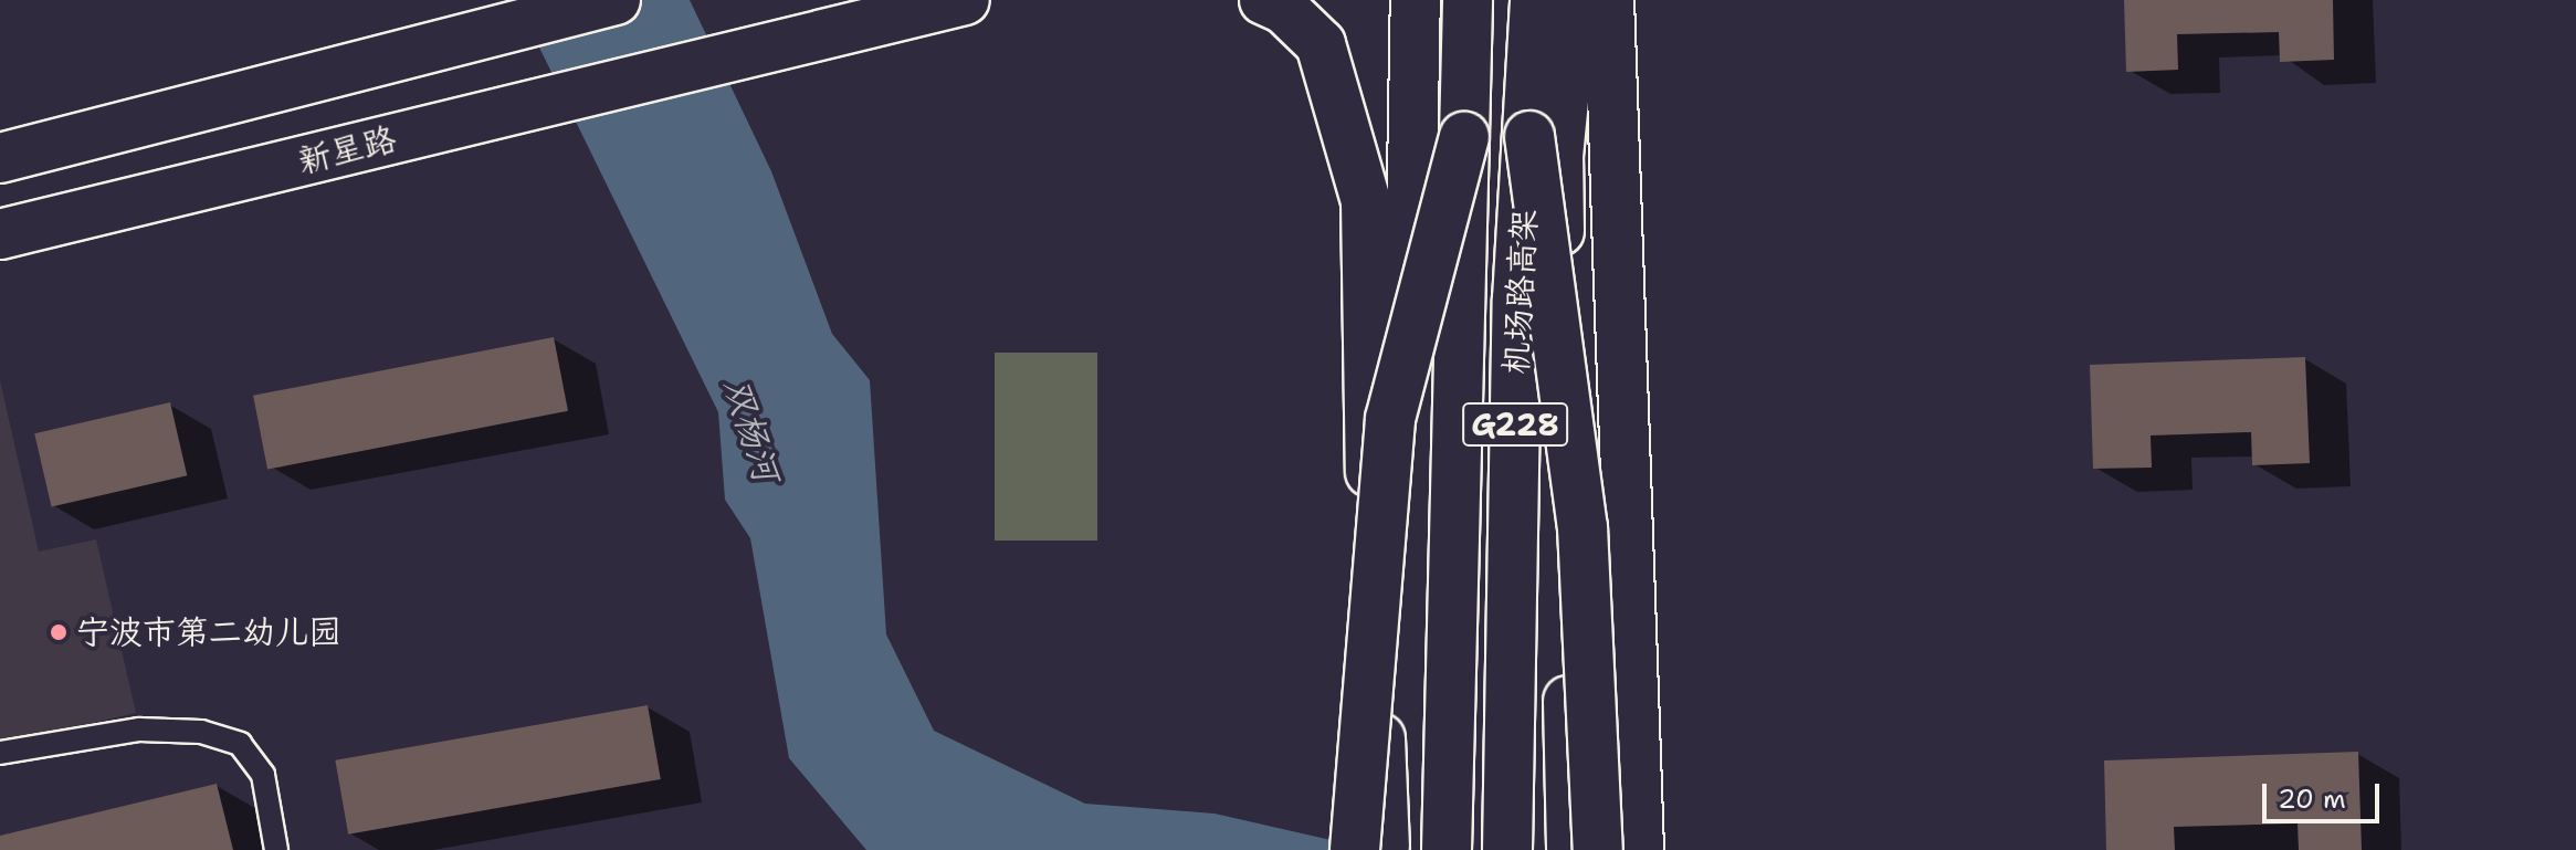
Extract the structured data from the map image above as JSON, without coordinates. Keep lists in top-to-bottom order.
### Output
{
  "streets": {
    "main road": ["新星路", "机场路高架", "G228"]
  },
  "water": ["双杨河"],
  "places": ["宁波市第二幼儿园"],
  "scale_bar": "20 m"
}
